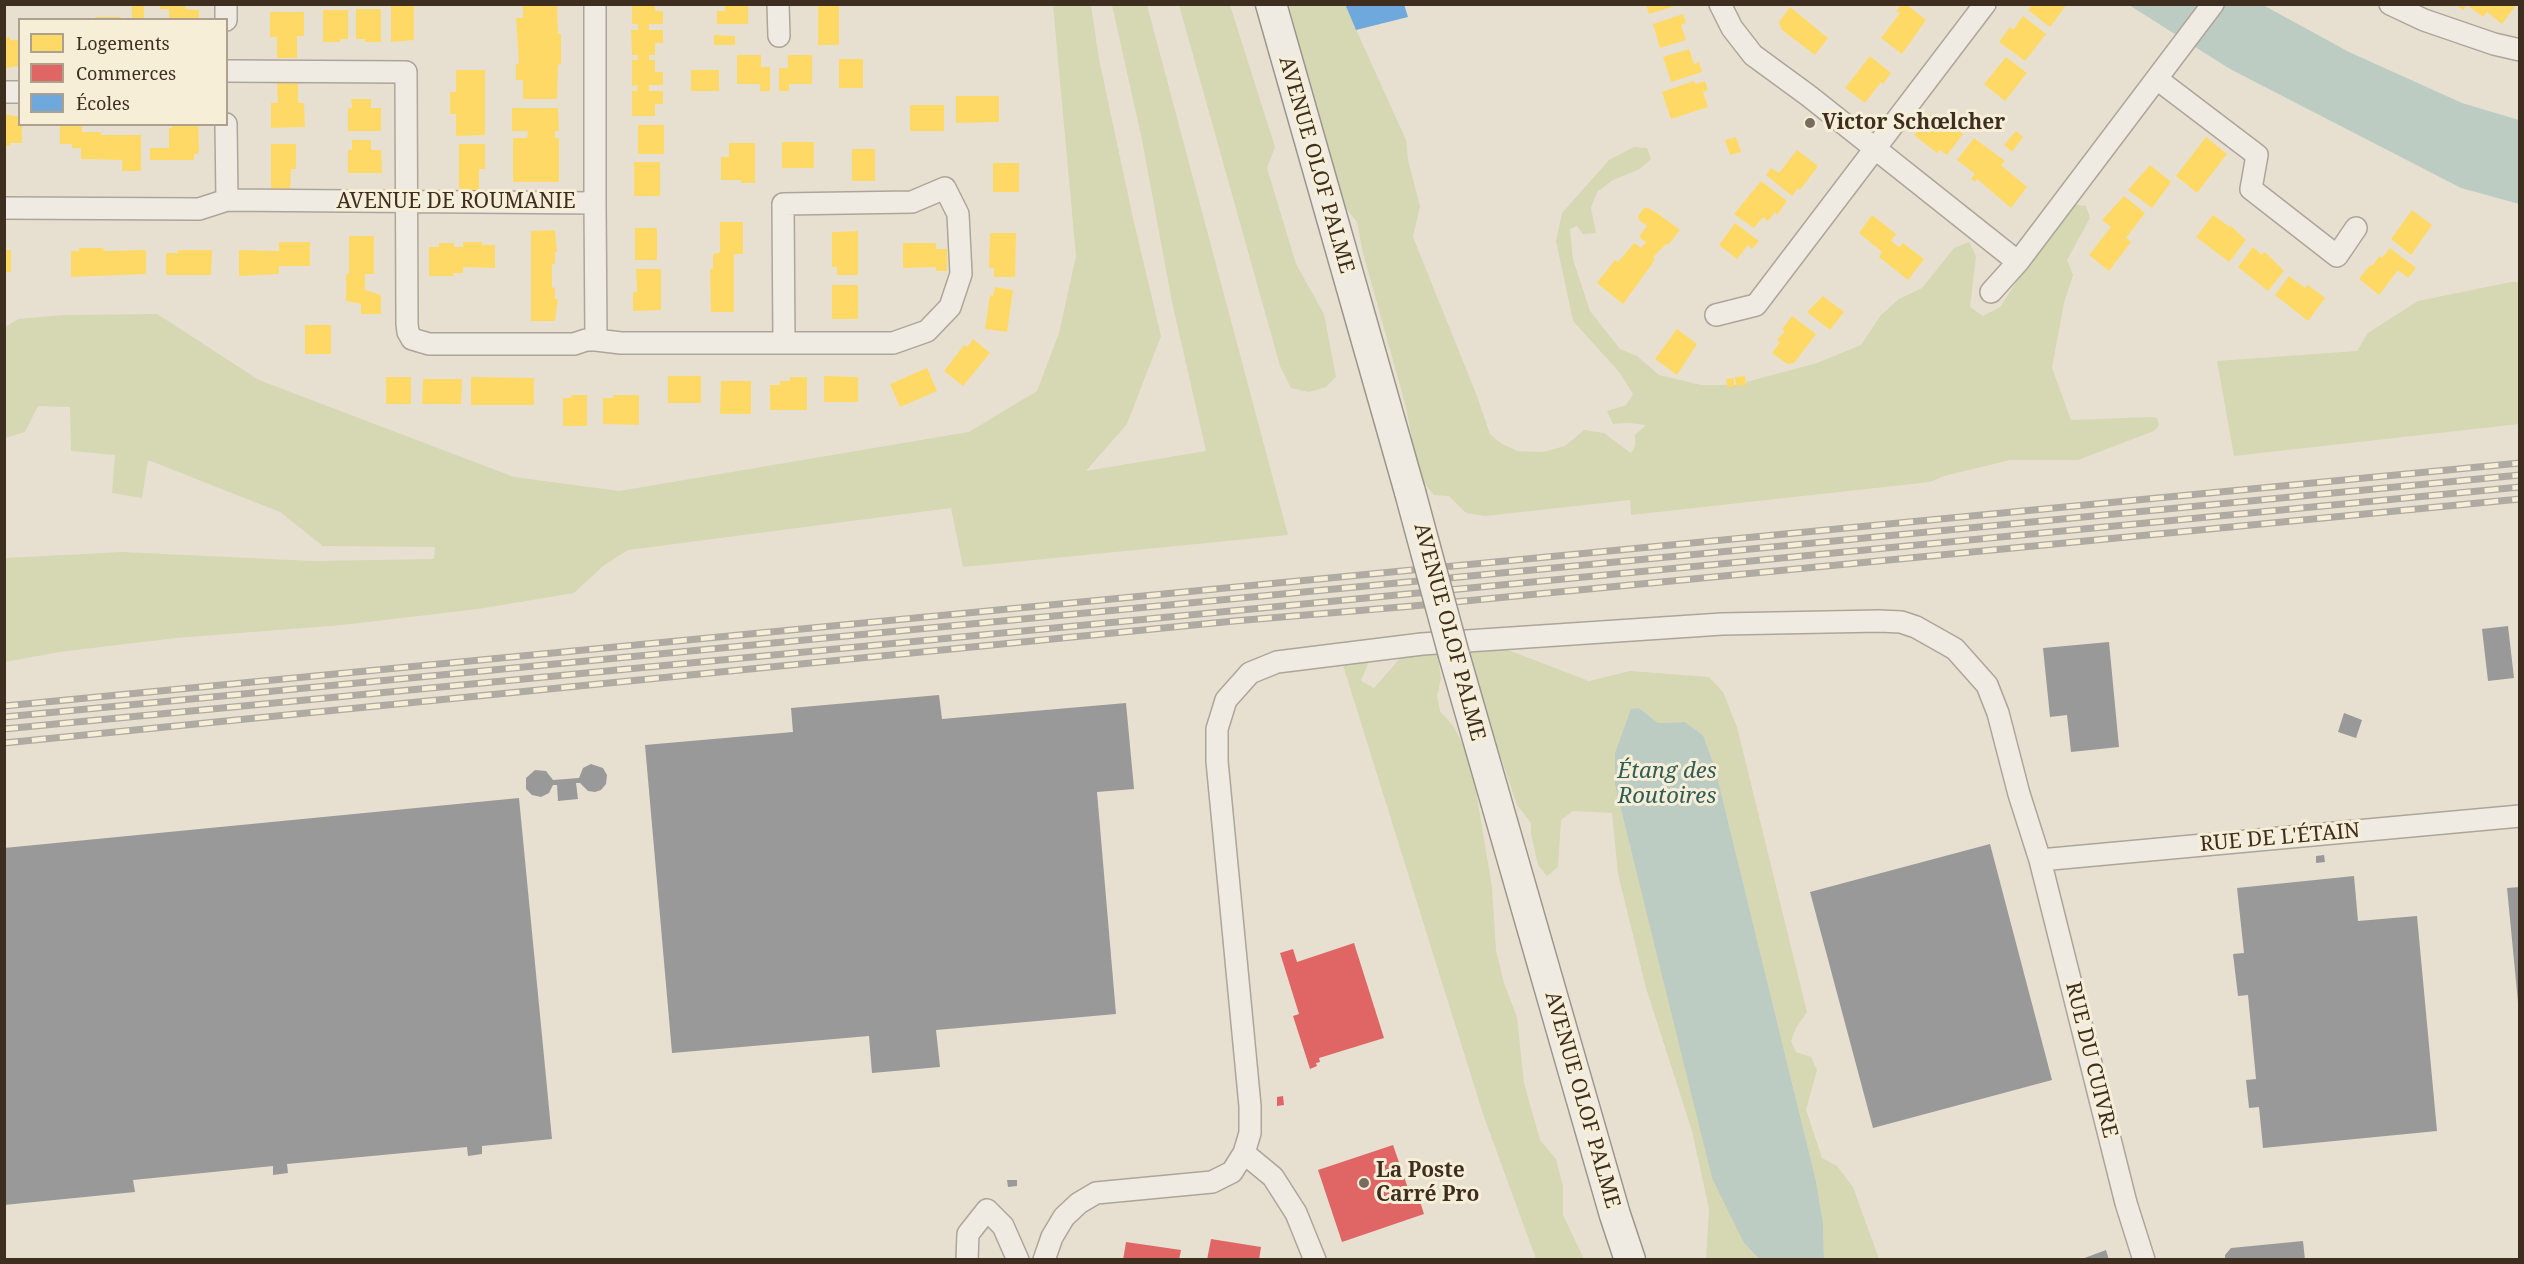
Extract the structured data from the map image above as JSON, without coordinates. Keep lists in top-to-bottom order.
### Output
{
  "streets": {
    "main road": ["AVENUE OLOF PALME"],
    "street": ["AVENUE DE ROUMANIE", "RUE DE L'ÉTAIN", "RUE DU CUIVRE"]
  },
  "crossings": [
    ["RUE DE L'ÉTAIN", "RUE DU CUIVRE"]
  ],
  "water": ["Étang des Routoires"],
  "places": ["Victor Schœlcher", "La Poste Carré Pro"],
  "legend": ["Logements", "Commerces", "Écoles"]
}
